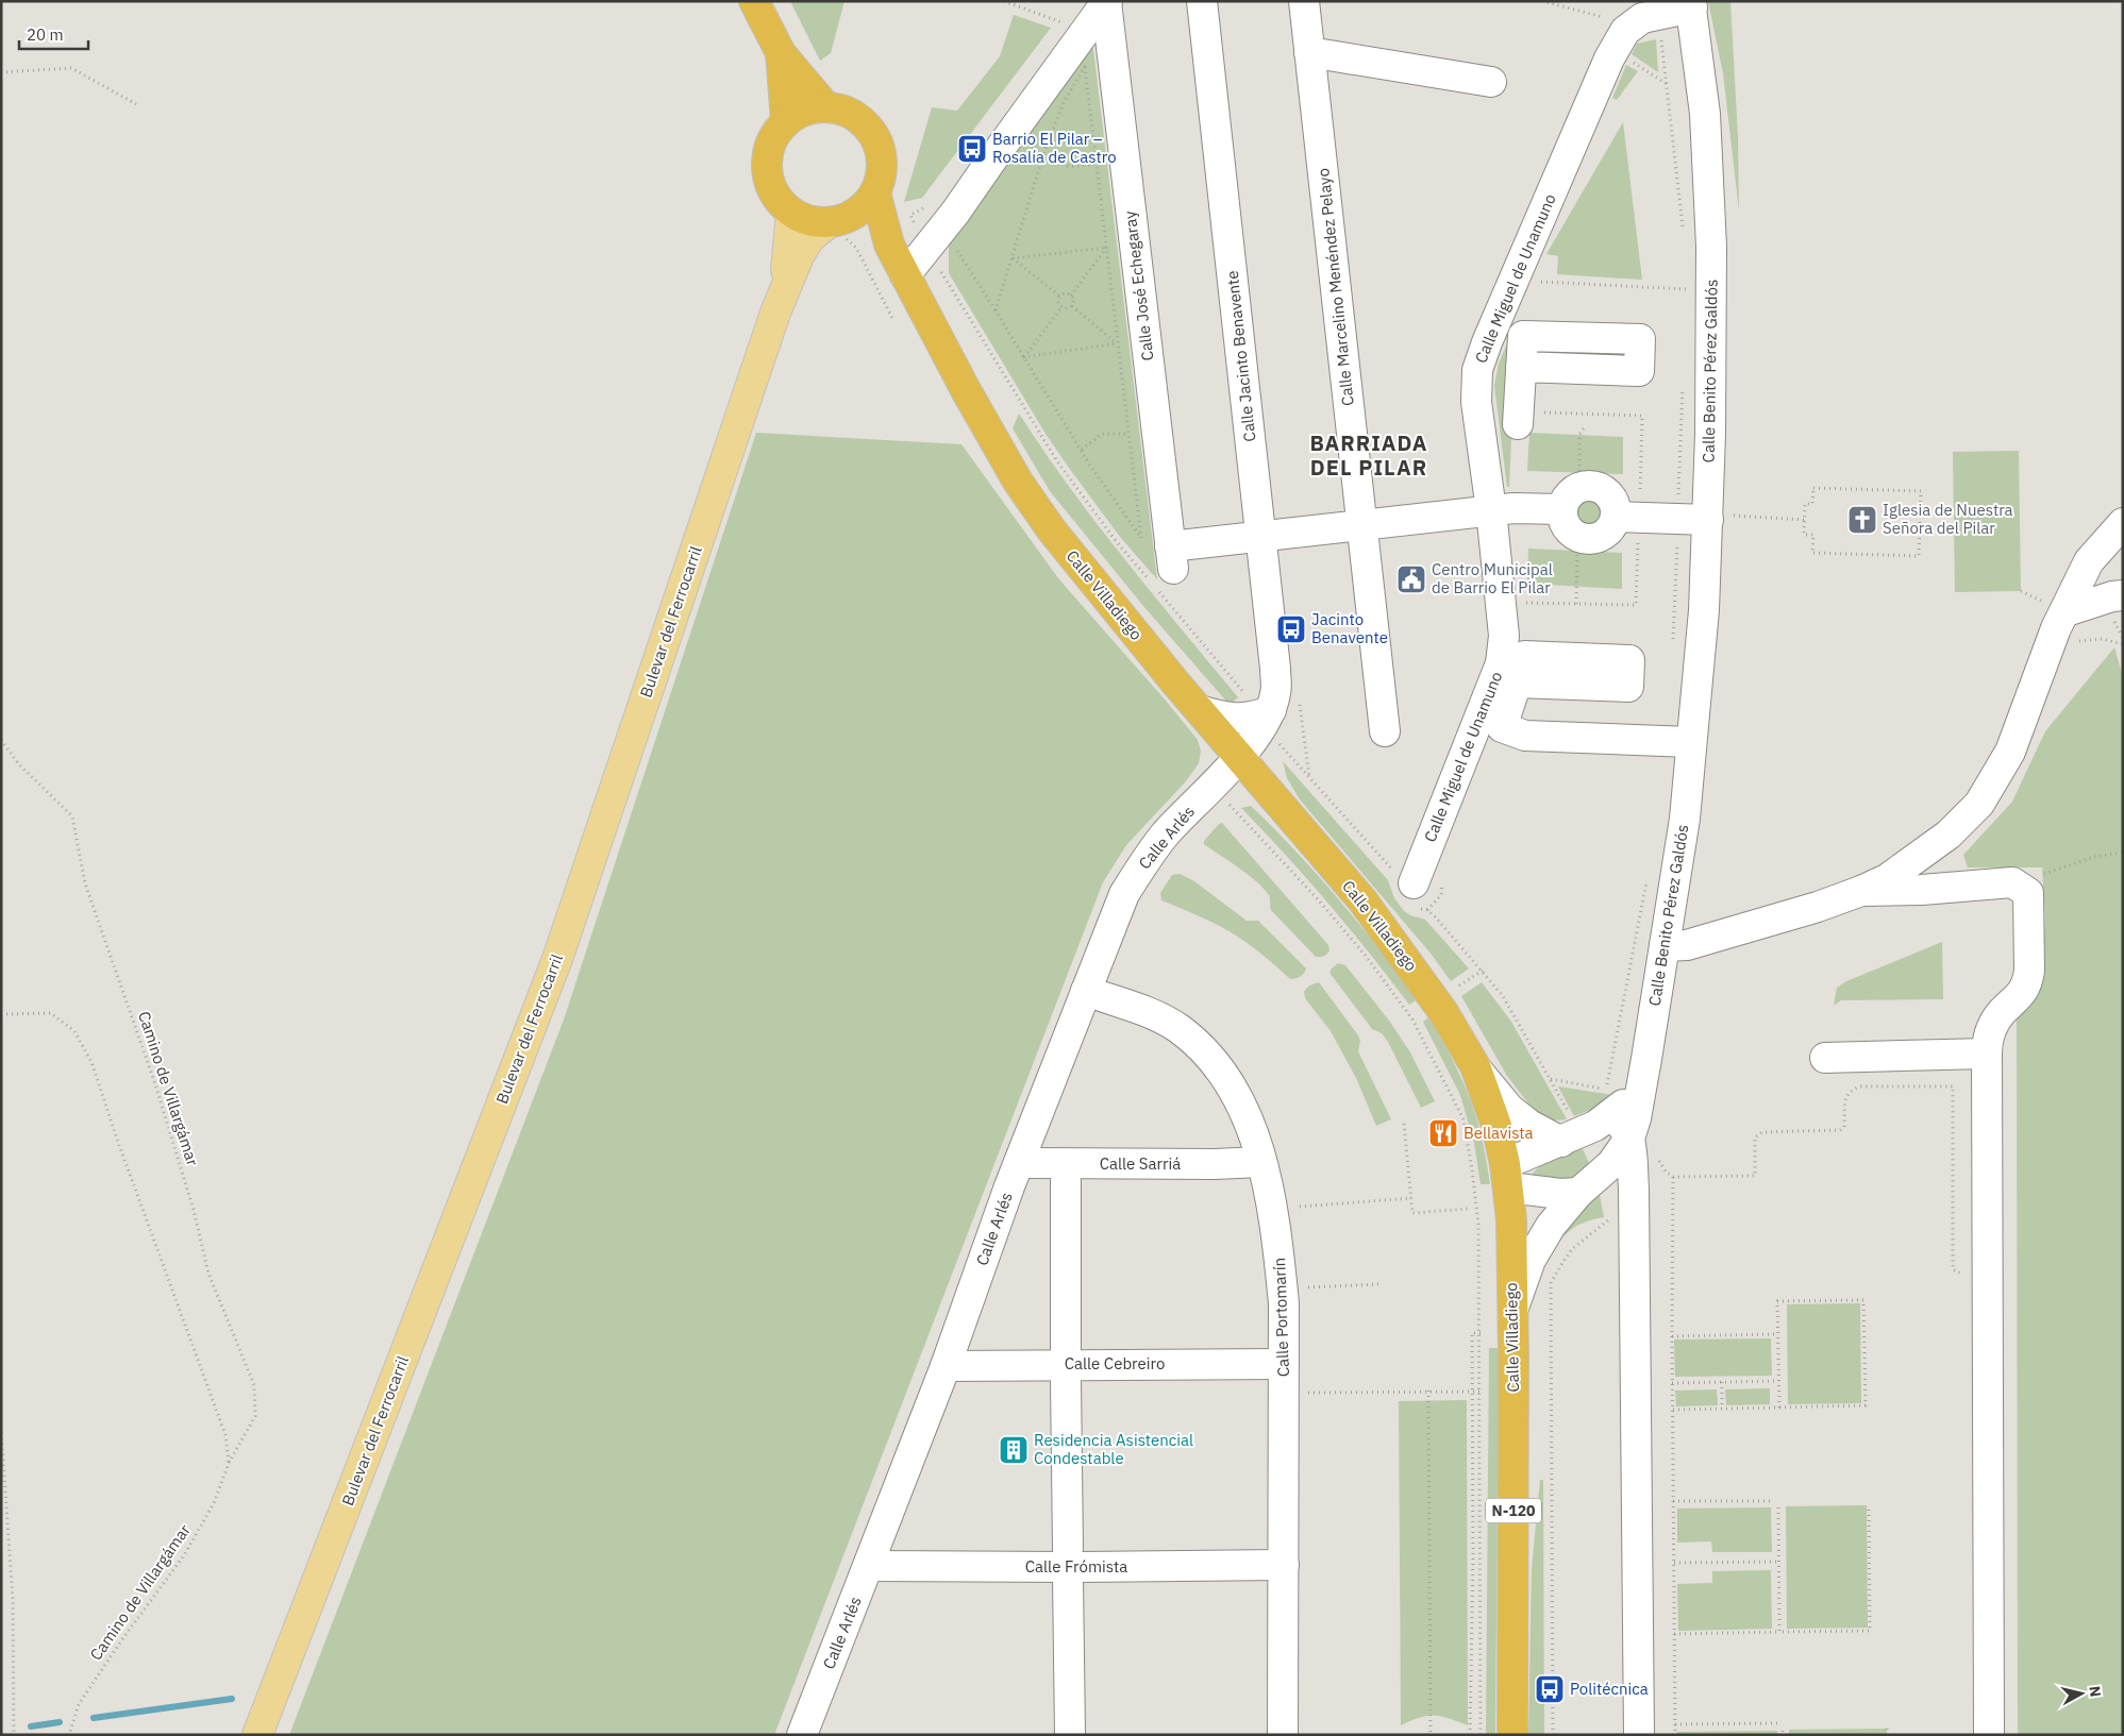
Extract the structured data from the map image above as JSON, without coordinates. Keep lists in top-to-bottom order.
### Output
{
  "streets": {
    "highway": ["Calle Villadiego", "N-120"],
    "main road": ["Bulevar del Ferrocarril"],
    "street": [
      "Calle Miguel de Unamuno",
      "Calle José Echegaray",
      "Calle Marcelino Menéndez Pelayo",
      "Calle Jacinto Benavente",
      "Calle Benito Pérez Galdós",
      "Calle Arlés",
      "Calle Sarriá",
      "Calle Portomarín",
      "Calle Cebreiro",
      "Calle Frómista"
    ],
    "path": ["Camino de Villargámar"]
  },
  "crossings": [
    ["Calle Miguel de Unamuno", "Calle Benito Pérez Galdós"],
    ["Calle Jacinto Benavente", "Calle Villadiego"],
    ["Calle Jacinto Benavente", "Calle Arlés"],
    ["Calle Benito Pérez Galdós", "Calle Villadiego"],
    ["Calle Villadiego", "Bulevar del Ferrocarril"],
    ["Calle Villadiego", "Calle Arlés"],
    ["Calle Arlés", "Calle Sarriá"],
    ["Calle Arlés", "Calle Portomarín"],
    ["Calle Arlés", "Calle Cebreiro"],
    ["Calle Arlés", "Calle Frómista"],
    ["Calle Sarriá", "Calle Portomarín"],
    ["Calle Portomarín", "Calle Cebreiro"],
    ["Calle Portomarín", "Calle Frómista"]
  ],
  "districts": ["BARRIADA DEL PILAR"],
  "places": {
    "bus stop": ["Barrio El Pilar – Rosalía de Castro", "Jacinto Benavente", "Politécnica"],
    "church": ["Iglesia de Nuestra Señora del Pilar"],
    "public building": ["Centro Municipal de Barrio El Pilar"],
    "restaurant": ["Bellavista"],
    "building": ["Residencia Asistencial Condestable"]
  },
  "scale_bar": "20 m",
  "north": "right"
}
